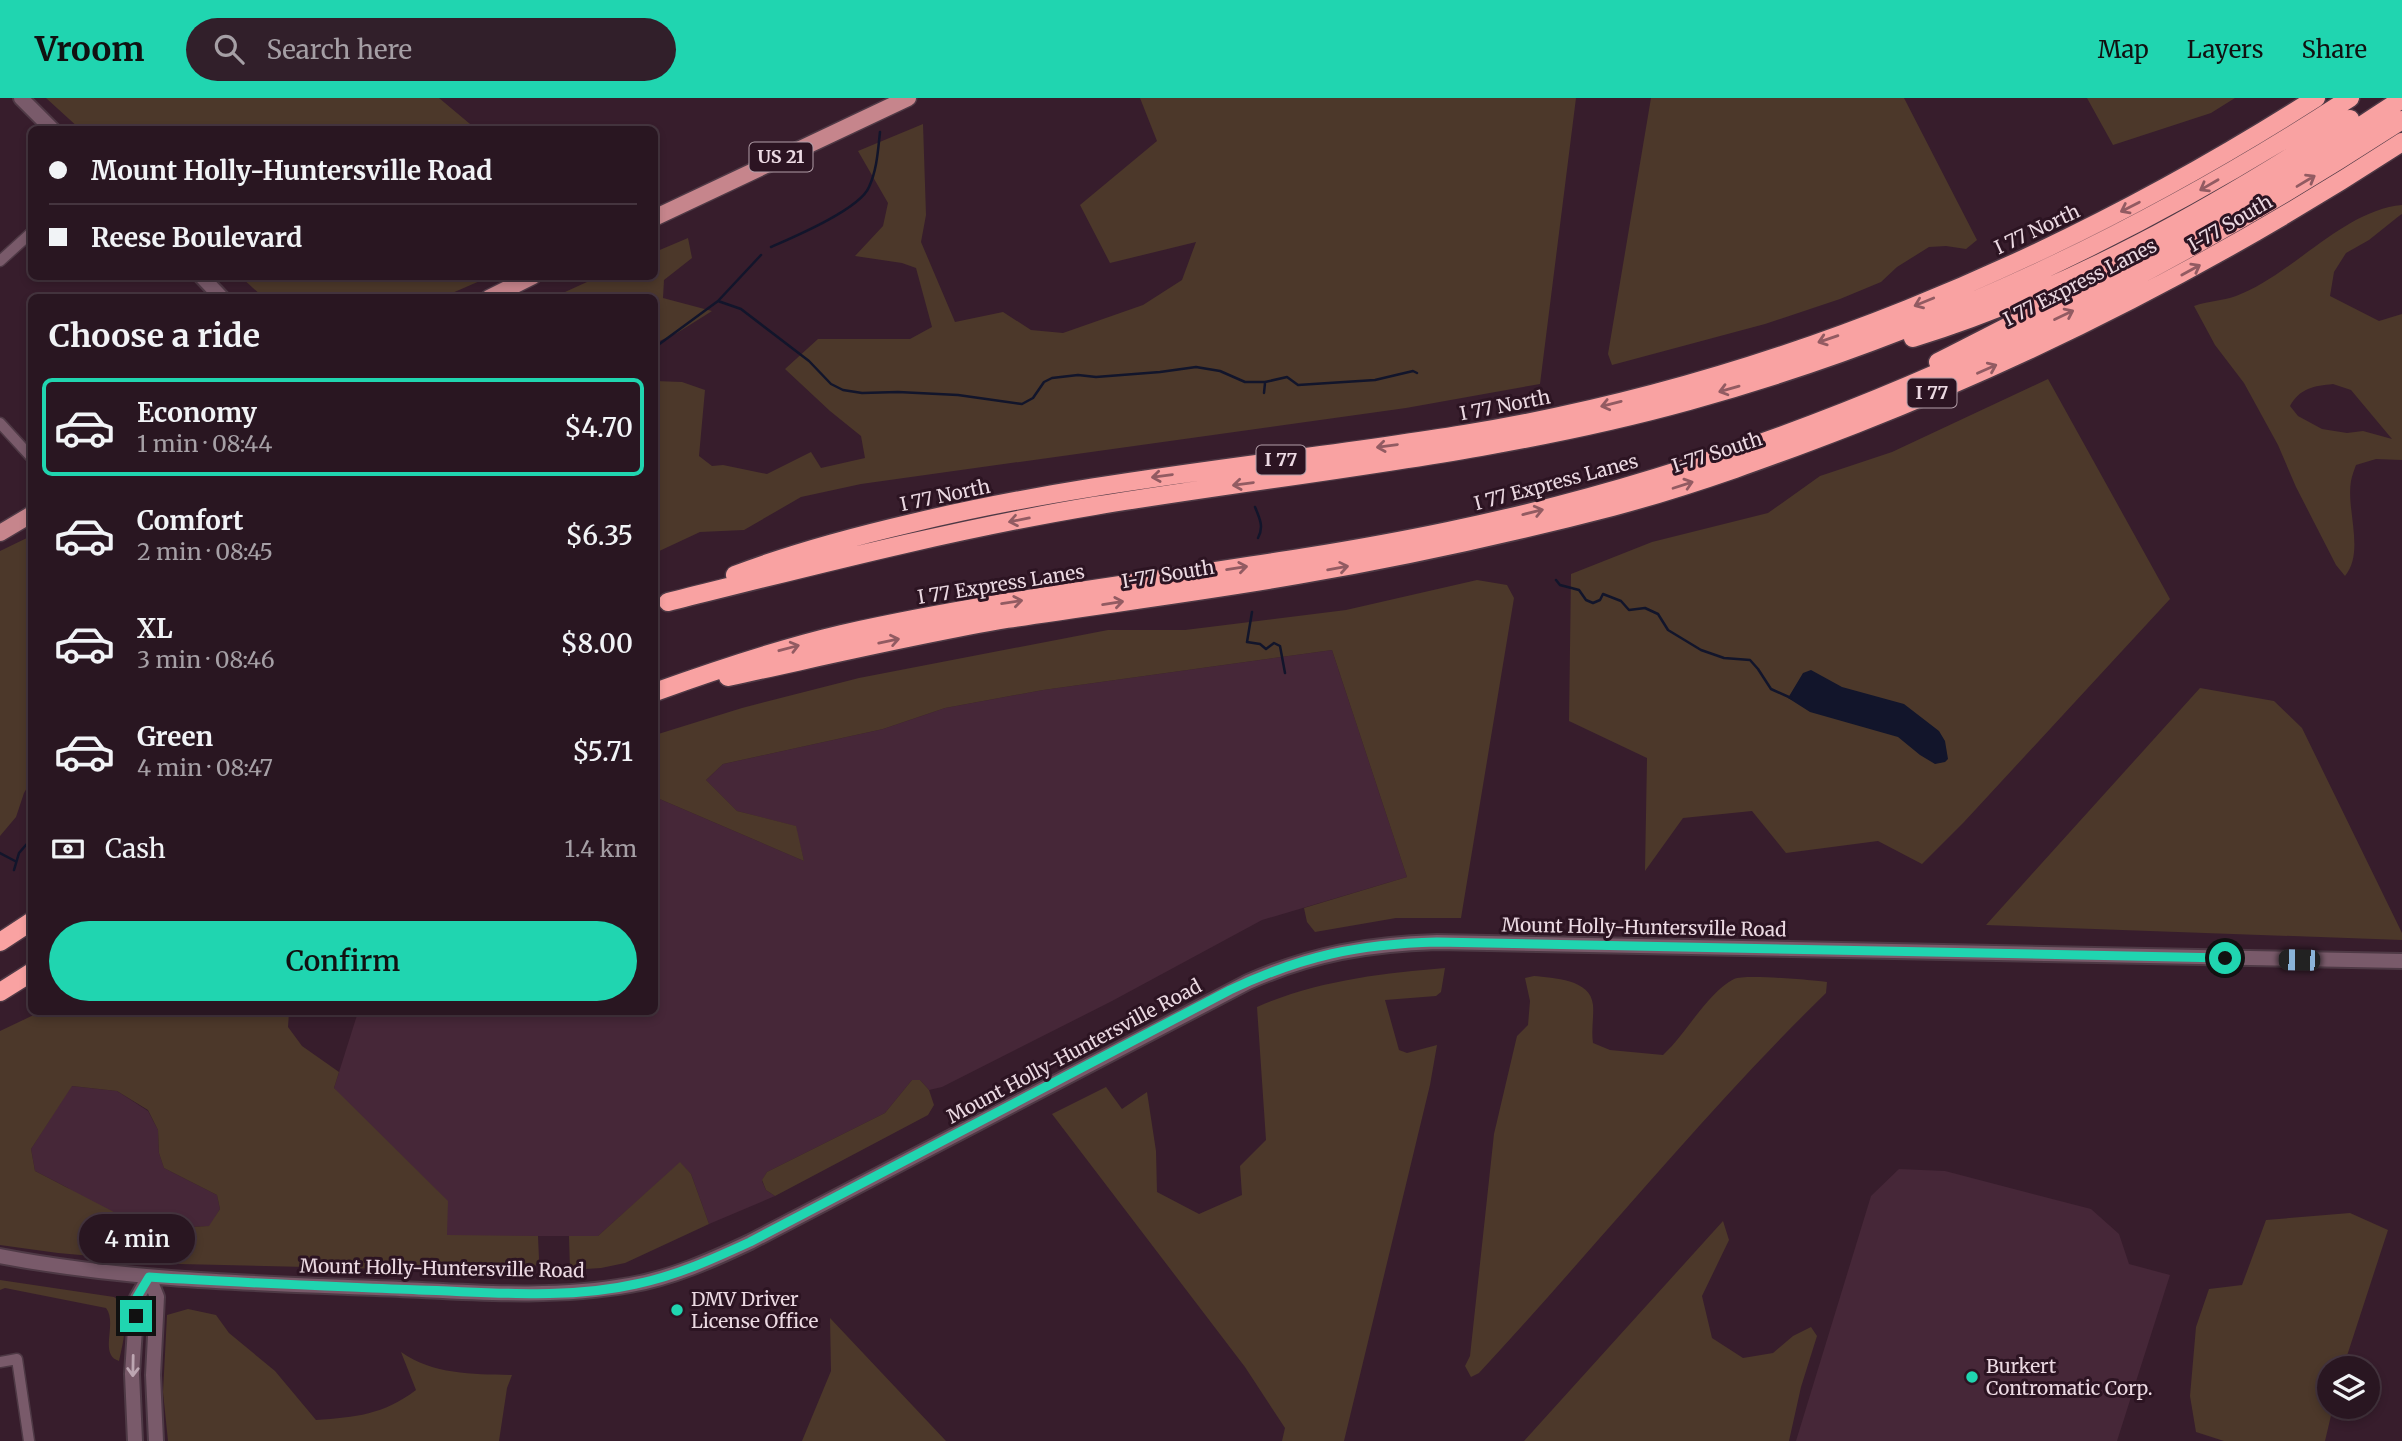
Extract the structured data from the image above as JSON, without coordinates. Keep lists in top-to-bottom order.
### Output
{
  "streets": {
    "highway": [
      "I-77 South",
      "I 77 North",
      "I 77 Express Lanes",
      "I 77"
    ],
    "main road": ["US 21", "Mount Holly-Huntersville Road"]
  },
  "crossings": [
    ["I 77 North", "I 77 Express Lanes"]
  ],
  "places": ["DMV Driver License Office", "Burkert Contromatic Corp."],
  "page": {
    "header": "Vroom",
    "search": "Search here",
    "nav": ["Map", "Layers", "Share"],
    "banner": ["Mount Holly-Huntersville Road", "Reese Boulevard"],
    "heading": "Choose a ride",
    "list": [
      {
        "name": "Economy",
        "note": "1 min · 08:44",
        "value": "$4.70"
      },
      {
        "name": "Comfort",
        "note": "2 min · 08:45",
        "value": "$6.35"
      },
      {
        "name": "XL",
        "note": "3 min · 08:46",
        "value": "$8.00"
      },
      {
        "name": "Green",
        "note": "4 min · 08:47",
        "value": "$5.71"
      }
    ],
    "pay": ["Cash", "1.4 km"],
    "buttons": "Confirm",
    "bubble": "4 min"
  }
}
